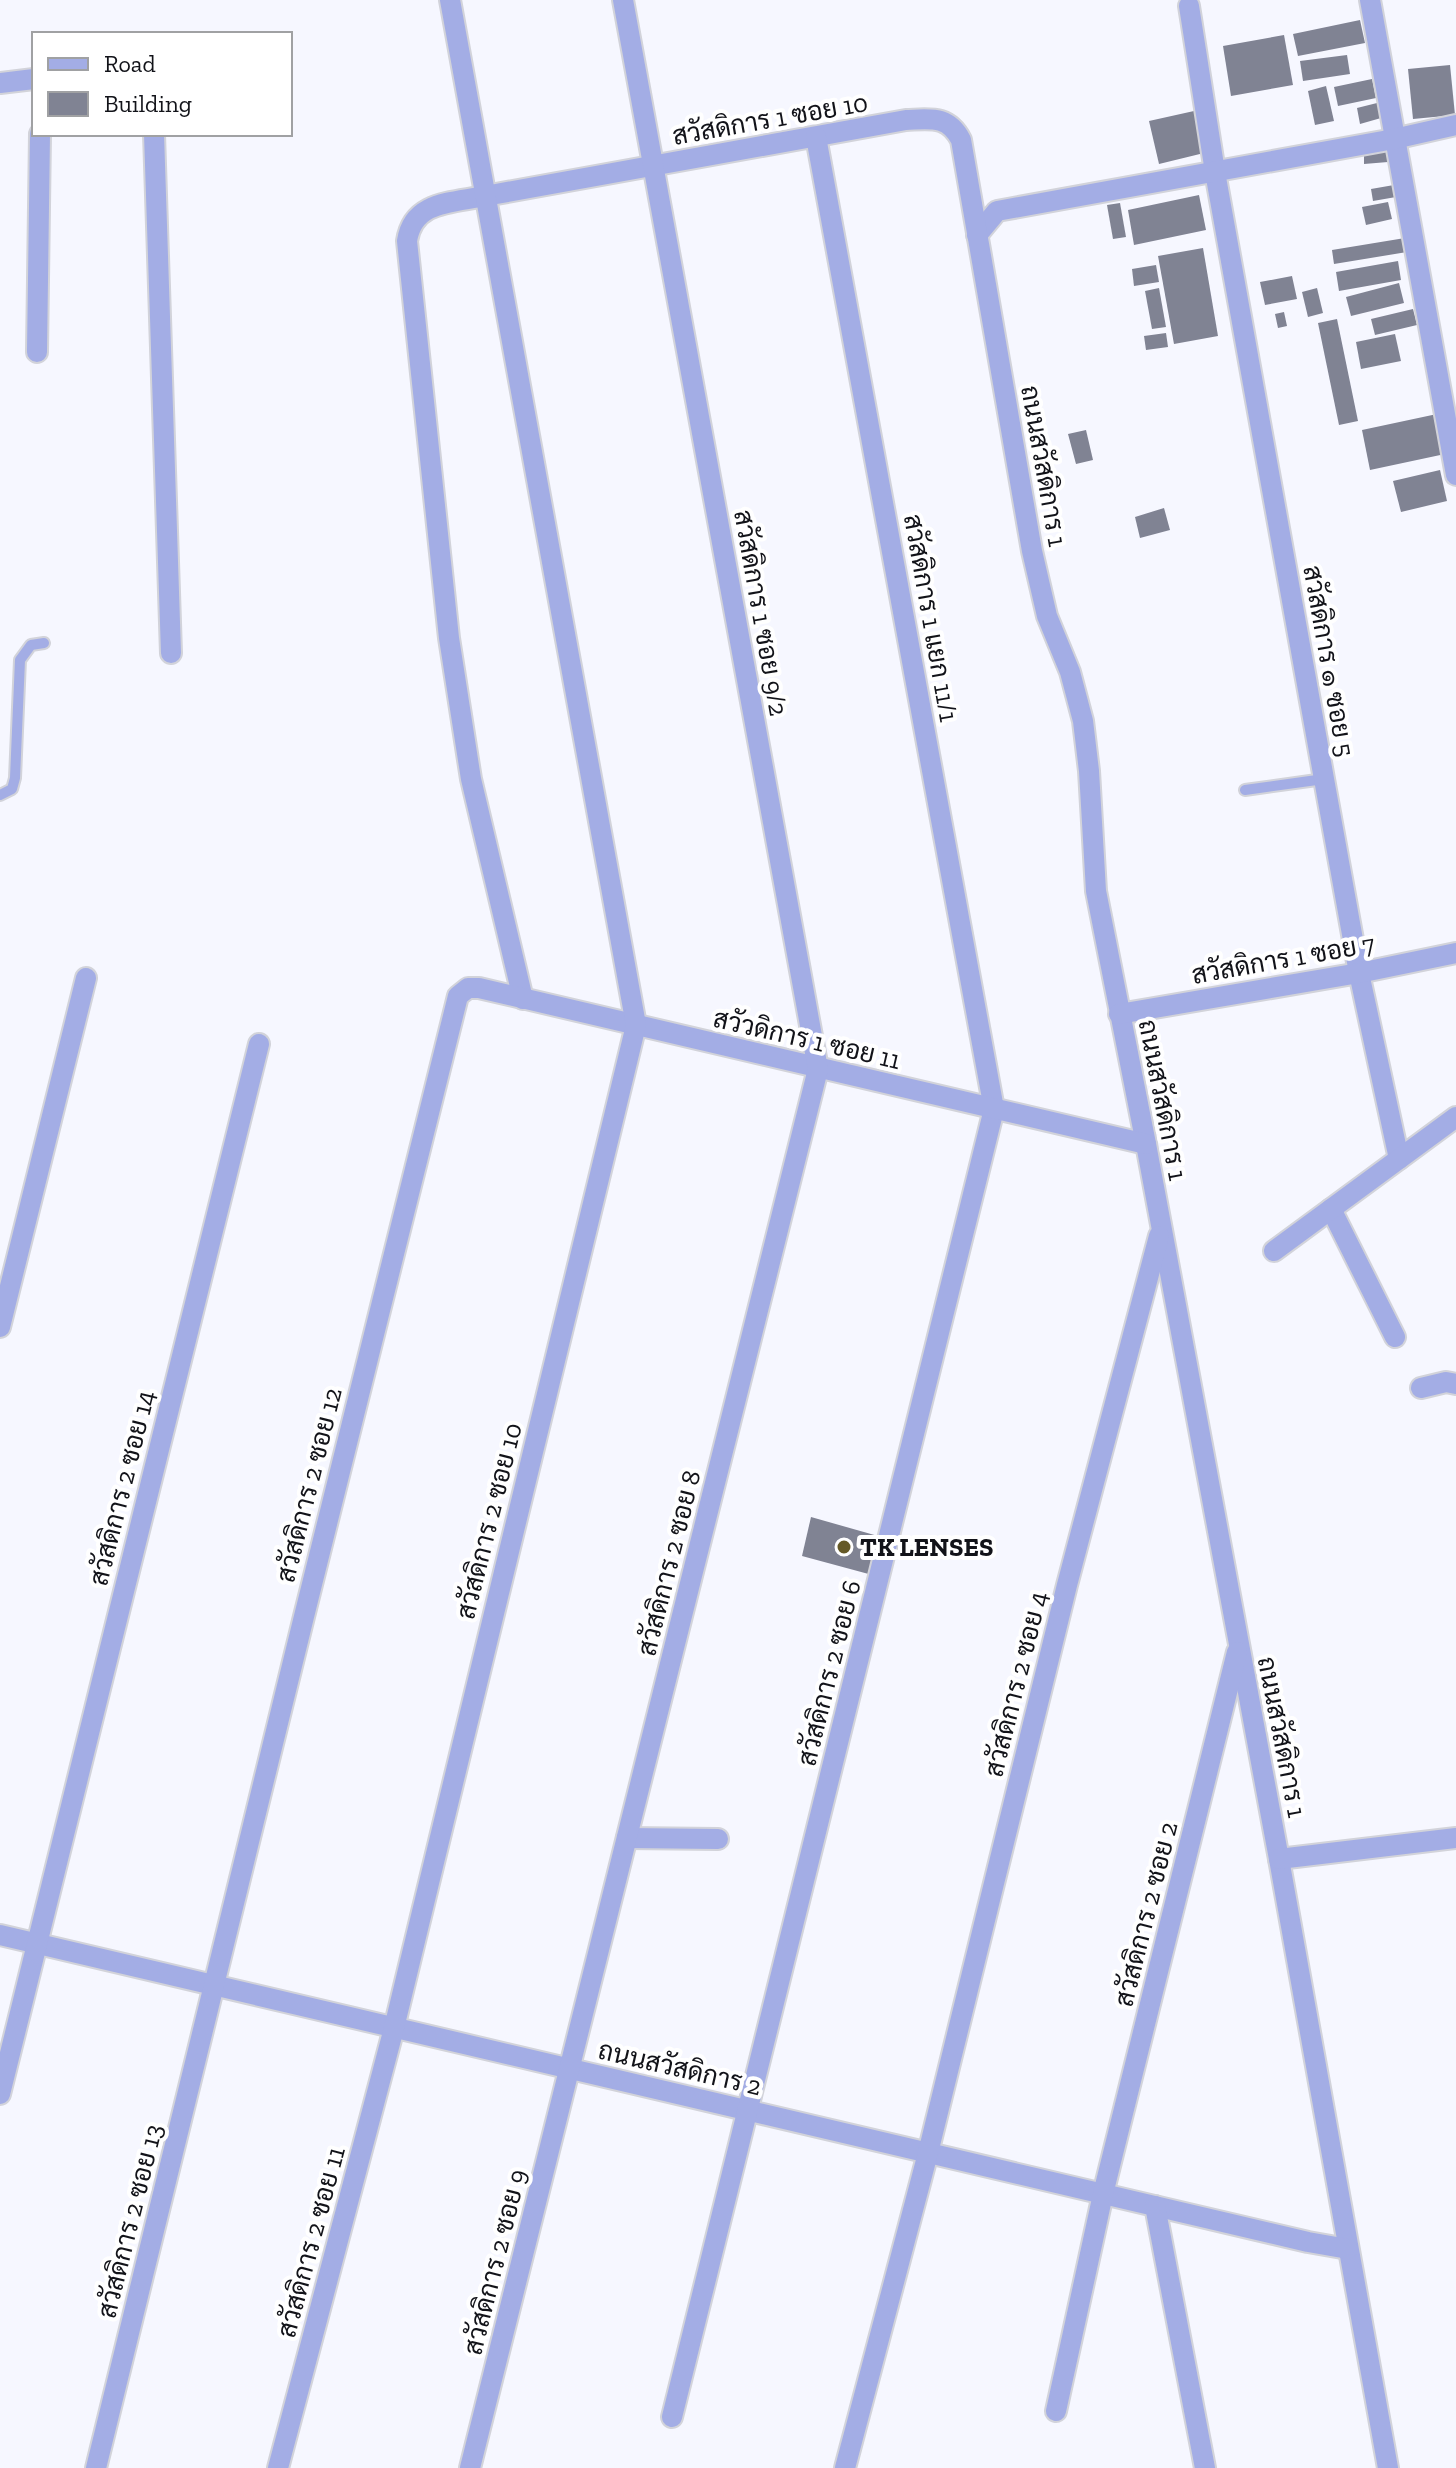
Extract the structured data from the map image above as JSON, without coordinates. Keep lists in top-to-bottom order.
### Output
{
  "streets": {
    "street": [
      "สวัสดิการ 1 ซอย 10",
      "ถนนสวัสดิการ 1",
      "สวัสดิการ 1 ซอย 9/2",
      "สวัสดิการ 1 แยก 11/1",
      "สวัสดิการ ๑ ซอย 5",
      "สวัสดิการ 1 ซอย 7",
      "สวัวดิการ 1 ซอย 11",
      "สวัสดิการ 2 ซอย 12",
      "สวัสดิการ 2 ซอย 14",
      "สวัสดิการ 2 ซอย 10",
      "สวัสดิการ 2 ซอย 8",
      "สวัสดิการ 2 ซอย 6",
      "สวัสดิการ 2 ซอย 4",
      "สวัสดิการ 2 ซอย 2",
      "ถนนสวัสดิการ 2",
      "สวัสดิการ 2 ซอย 13",
      "สวัสดิการ 2 ซอย 11",
      "สวัสดิการ 2 ซอย 9"
    ]
  },
  "crossings": [
    ["สวัสดิการ 1 ซอย 10", "ถนนสวัสดิการ 1"],
    ["สวัสดิการ 1 ซอย 10", "สวัสดิการ 1 ซอย 9/2"],
    ["สวัสดิการ 1 ซอย 10", "สวัสดิการ 1 แยก 11/1"],
    ["สวัสดิการ 1 ซอย 10", "สวัวดิการ 1 ซอย 11"],
    ["ถนนสวัสดิการ 1", "สวัสดิการ 1 ซอย 7"],
    ["ถนนสวัสดิการ 1", "สวัวดิการ 1 ซอย 11"],
    ["ถนนสวัสดิการ 1", "สวัสดิการ 2 ซอย 4"],
    ["ถนนสวัสดิการ 1", "สวัสดิการ 2 ซอย 2"],
    ["ถนนสวัสดิการ 1", "ถนนสวัสดิการ 2"],
    ["สวัสดิการ 1 ซอย 9/2", "สวัวดิการ 1 ซอย 11"],
    ["สวัสดิการ 1 ซอย 9/2", "สวัสดิการ 2 ซอย 8"],
    ["สวัสดิการ 1 แยก 11/1", "สวัวดิการ 1 ซอย 11"],
    ["สวัสดิการ 1 แยก 11/1", "สวัสดิการ 2 ซอย 6"],
    ["สวัสดิการ ๑ ซอย 5", "สวัสดิการ 1 ซอย 7"],
    ["สวัวดิการ 1 ซอย 11", "สวัสดิการ 2 ซอย 12"],
    ["สวัวดิการ 1 ซอย 11", "สวัสดิการ 2 ซอย 10"],
    ["สวัวดิการ 1 ซอย 11", "สวัสดิการ 2 ซอย 8"],
    ["สวัวดิการ 1 ซอย 11", "สวัสดิการ 2 ซอย 6"],
    ["สวัสดิการ 2 ซอย 12", "ถนนสวัสดิการ 2"],
    ["สวัสดิการ 2 ซอย 12", "สวัสดิการ 2 ซอย 13"],
    ["สวัสดิการ 2 ซอย 14", "ถนนสวัสดิการ 2"],
    ["สวัสดิการ 2 ซอย 10", "ถนนสวัสดิการ 2"],
    ["สวัสดิการ 2 ซอย 10", "สวัสดิการ 2 ซอย 11"],
    ["สวัสดิการ 2 ซอย 8", "ถนนสวัสดิการ 2"],
    ["สวัสดิการ 2 ซอย 8", "สวัสดิการ 2 ซอย 9"],
    ["สวัสดิการ 2 ซอย 6", "ถนนสวัสดิการ 2"],
    ["สวัสดิการ 2 ซอย 4", "ถนนสวัสดิการ 2"],
    ["สวัสดิการ 2 ซอย 2", "ถนนสวัสดิการ 2"],
    ["ถนนสวัสดิการ 2", "สวัสดิการ 2 ซอย 13"],
    ["ถนนสวัสดิการ 2", "สวัสดิการ 2 ซอย 11"],
    ["ถนนสวัสดิการ 2", "สวัสดิการ 2 ซอย 9"]
  ],
  "places": ["TK LENSES"],
  "legend": ["Road", "Building"]
}
